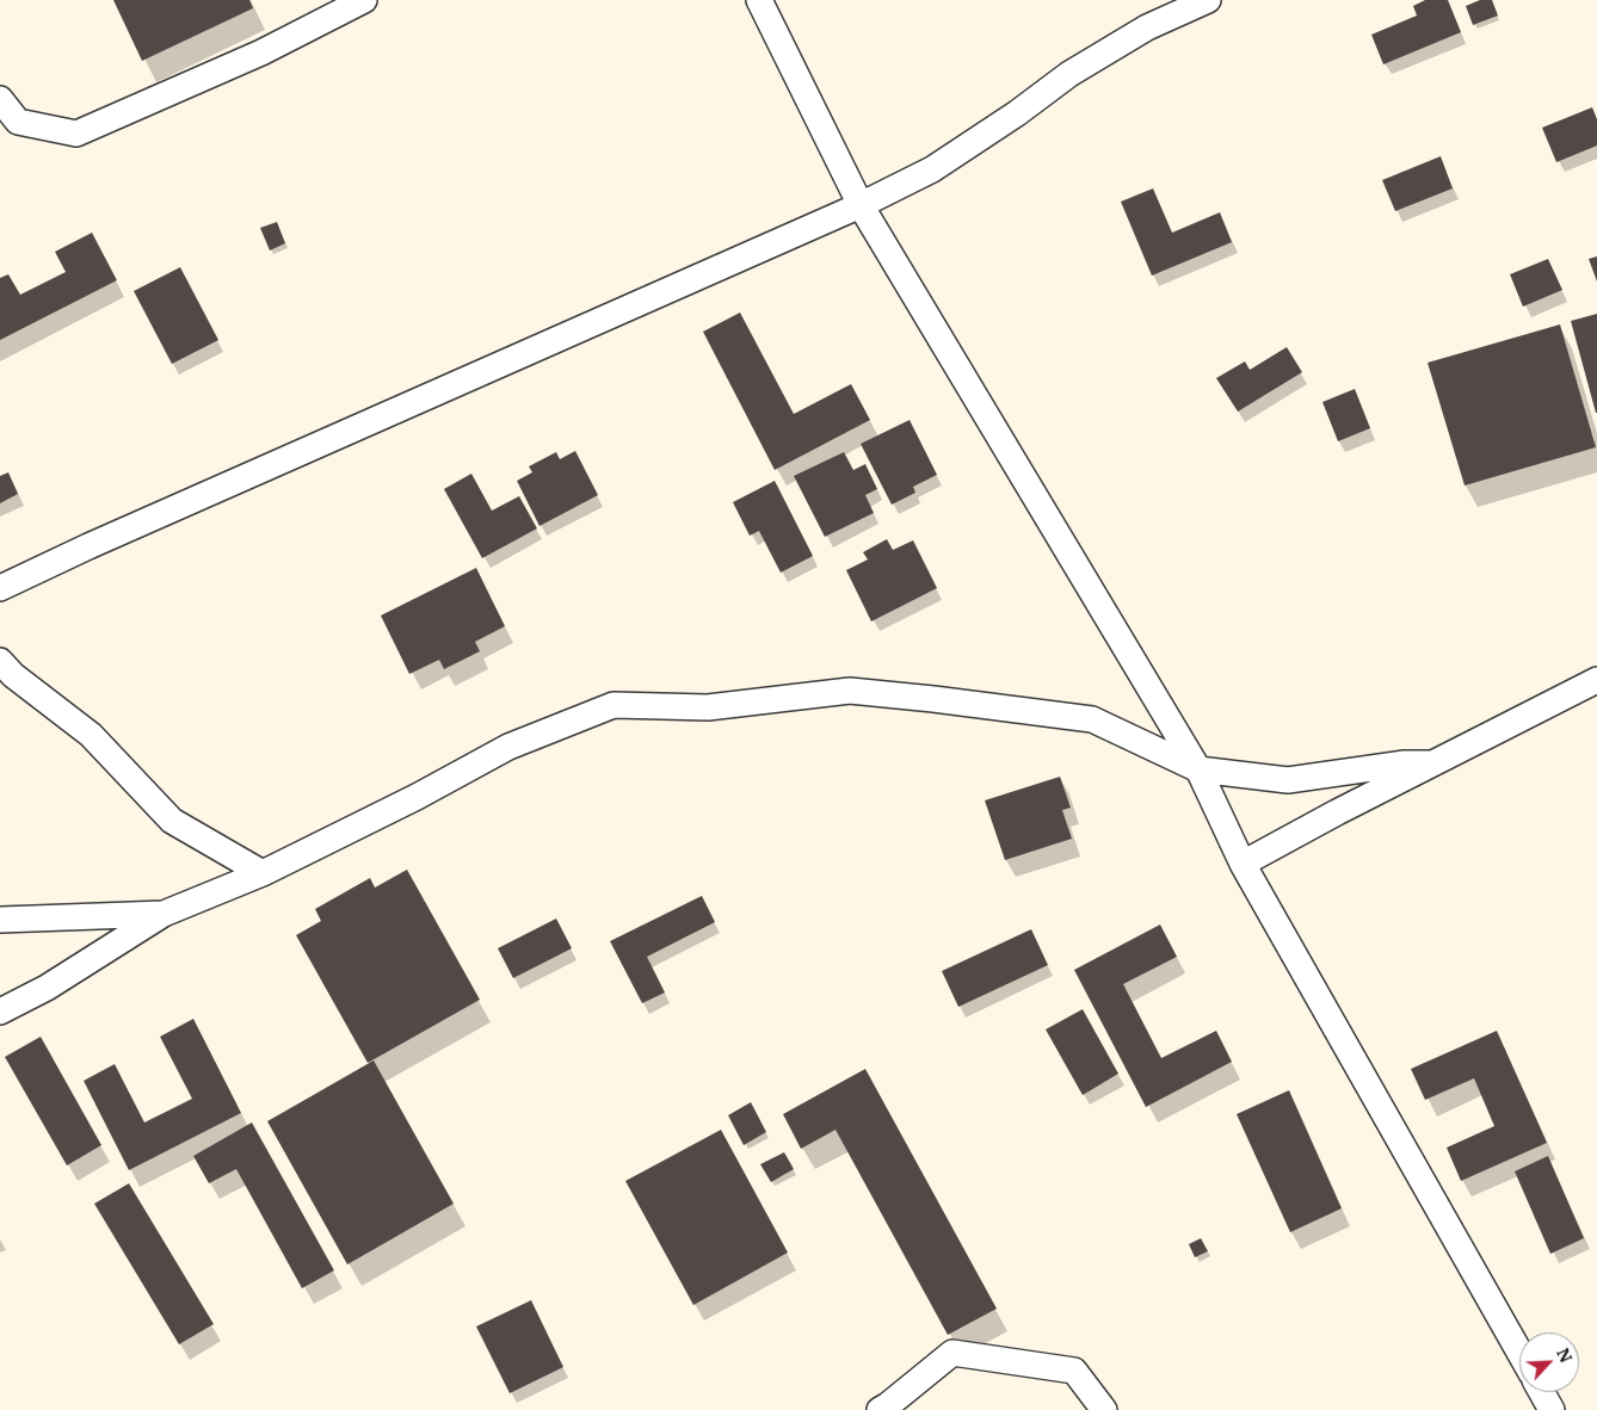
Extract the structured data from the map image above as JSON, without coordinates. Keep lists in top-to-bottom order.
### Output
{
  "north": "top right"
}
